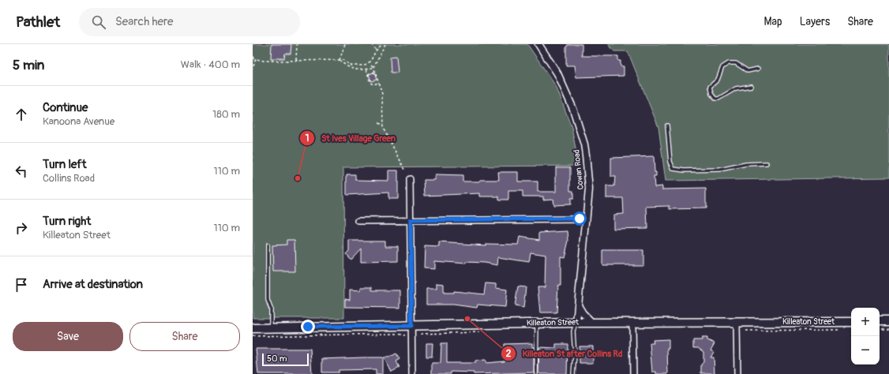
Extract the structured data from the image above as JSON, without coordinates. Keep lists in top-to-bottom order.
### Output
{
  "streets": {
    "main road": ["Killeaton Street"],
    "street": ["Cowan Road"]
  },
  "crossings": [
    ["Cowan Road", "Killeaton Street"]
  ],
  "places": ["St Ives Village Green", "Killeaton St after Collins Rd"],
  "scale_bar": "50 m",
  "page": {
    "header": "Pathlet",
    "search": "Search here",
    "nav": ["Map", "Layers", "Share"],
    "heading": ["5 min", "Walk · 400 m"],
    "list": [
      ["Continue", "Kanoona Avenue", "180 m"],
      ["Turn left", "Collins Road", "110 m"],
      ["Turn right", "Killeaton Street", "110 m"],
      "Arrive at destination"
    ],
    "map_buttons": ["+", "−"],
    "buttons": ["Save", "Share"],
    "scale": "50 m"
  }
}
